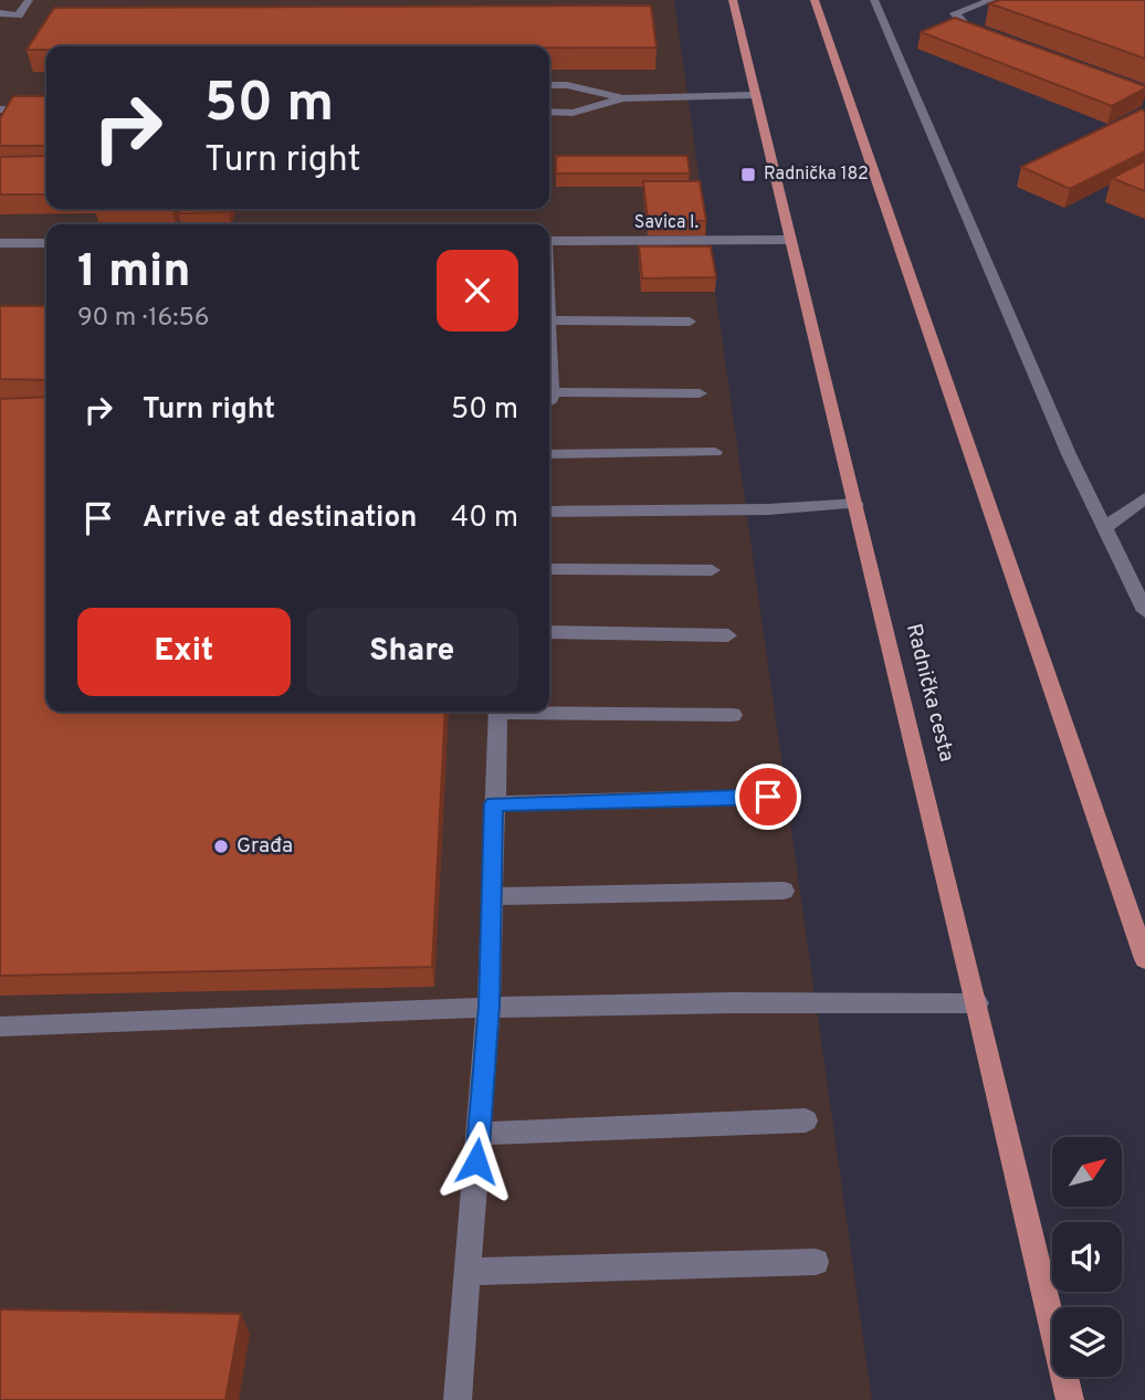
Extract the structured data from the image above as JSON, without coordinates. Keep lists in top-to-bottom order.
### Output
{
  "streets": {
    "main road": ["Radnička cesta"],
    "street": ["Savica I."]
  },
  "crossings": [
    ["Savica I.", "Radnička cesta"]
  ],
  "places": {
    "transit": ["Radnička 182"],
    "other": ["Građa"]
  },
  "north": "top right",
  "page": {
    "turn": ["50 m", "Turn right"],
    "heading": ["1 min", "90 m · 16:56"],
    "list": [
      {
        "name": "Turn right",
        "value": "50 m"
      },
      {
        "name": "Arrive at destination",
        "value": "40 m"
      }
    ],
    "buttons": ["Exit", "Share"]
  }
}
